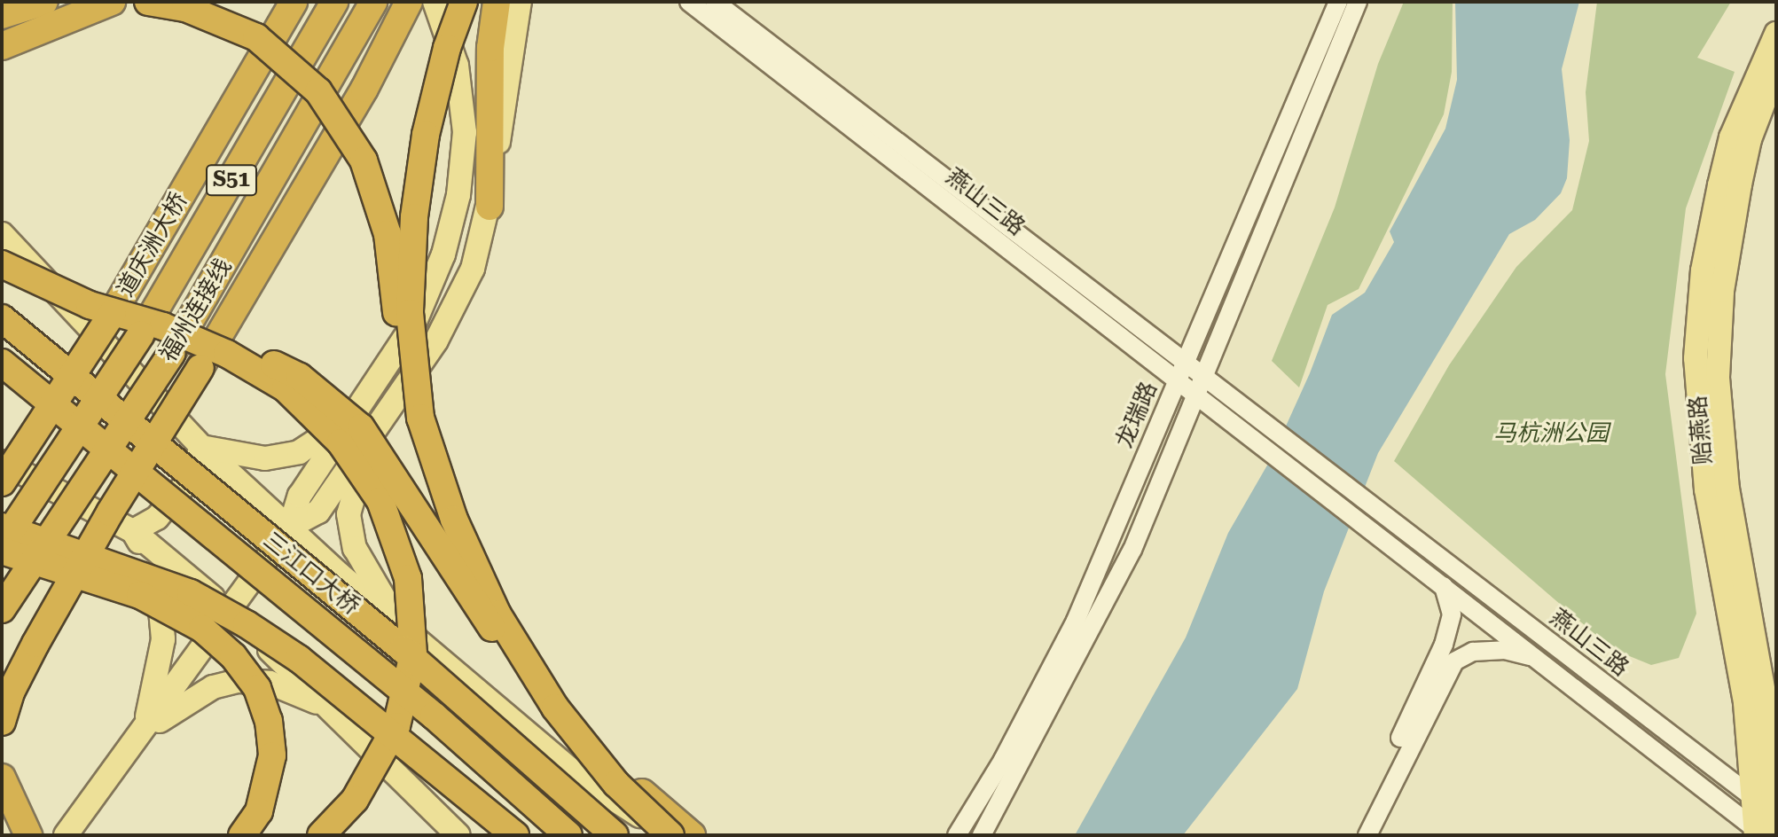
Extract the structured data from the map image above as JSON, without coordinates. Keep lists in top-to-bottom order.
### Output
{
  "streets": {
    "highway": [
      "S51",
      "道庆洲大桥",
      "福州连接线",
      "三江口大桥"
    ],
    "main road": ["贻燕路"],
    "street": ["燕山三路", "龙瑞路"]
  },
  "crossings": [
    ["燕山三路", "龙瑞路"],
    ["燕山三路", "贻燕路"]
  ],
  "parks": ["马杭洲公园"]
}
